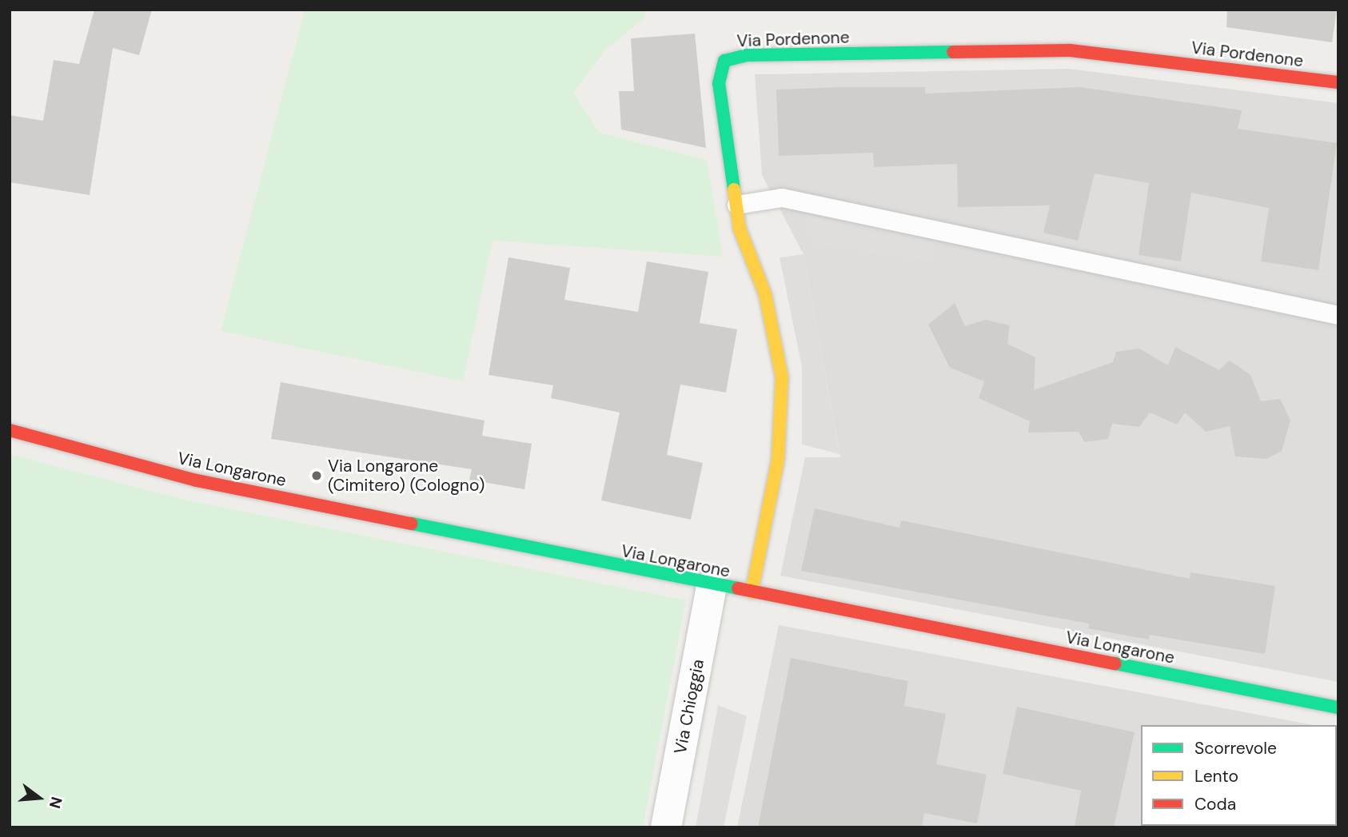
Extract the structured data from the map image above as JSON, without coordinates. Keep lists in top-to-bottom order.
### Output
{
  "streets": {
    "street": ["Via Pordenone", "Via Longarone", "Via Chioggia"]
  },
  "crossings": [
    ["Via Pordenone", "Via Longarone"],
    ["Via Longarone", "Via Chioggia"]
  ],
  "places": ["Via Longarone (Cimitero) (Cologno)"],
  "legend": ["Scorrevole", "Lento", "Coda"],
  "north": "right"
}
